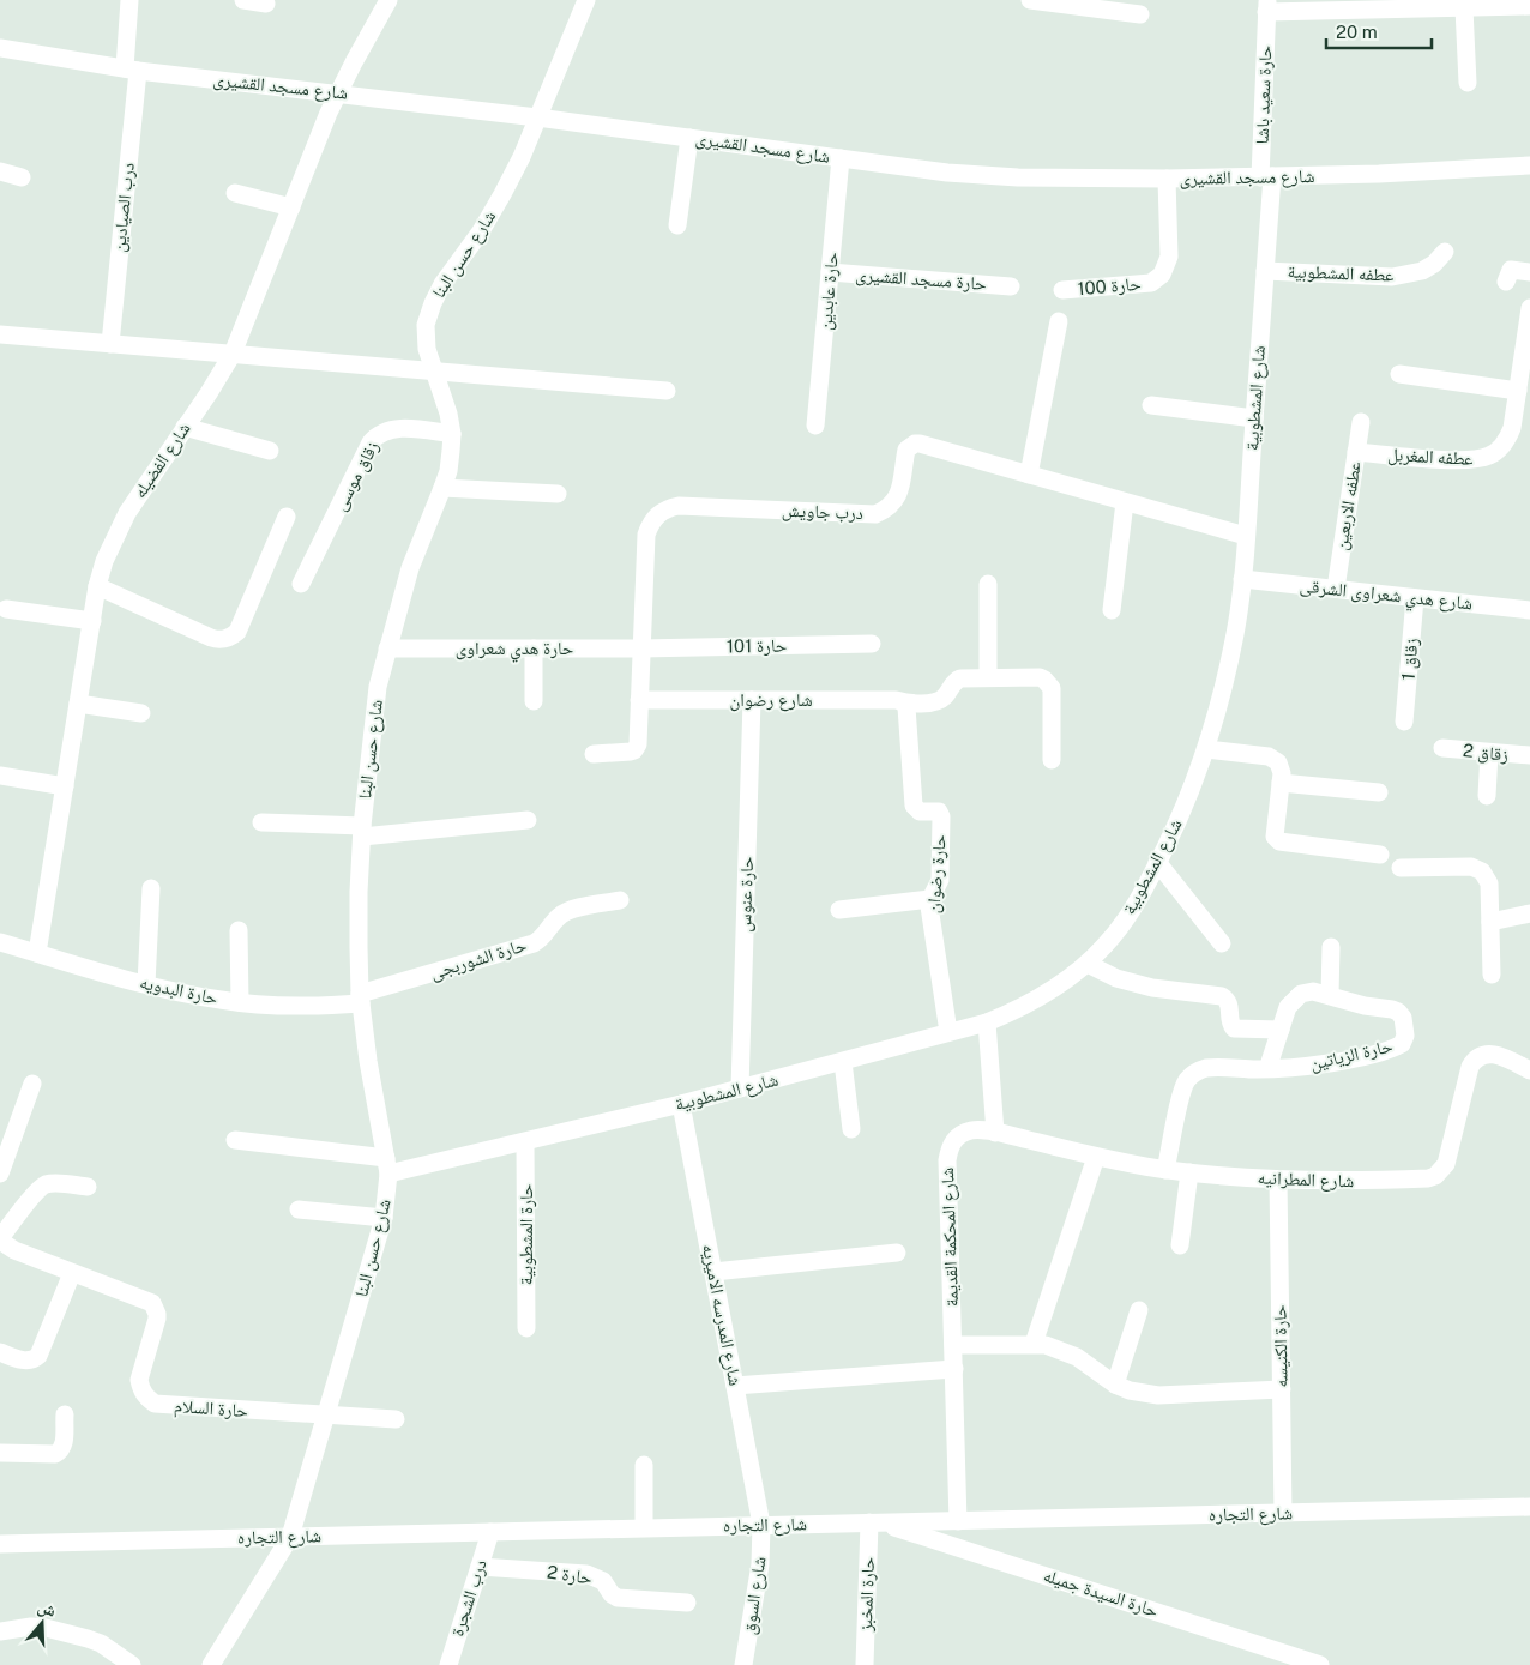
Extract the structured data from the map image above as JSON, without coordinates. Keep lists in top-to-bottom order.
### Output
{
  "streets": {
    "street": [
      "شارع مسجد القشيرى",
      "حارة سعيد باشا",
      "درب الصيادين",
      "شارع حسن البنا",
      "عطفه المشطوبية",
      "حارة مسجد القشيرى",
      "حارة 100",
      "حارة عابدين",
      "شارع المشطوبية",
      "عطفه المغربل",
      "شارع الفضيله",
      "زقاق موسى",
      "عطفه الاربعين",
      "درب جاويش",
      "شارع هدي شعراوى الشرقى",
      "حارة 101",
      "حارة هدي شعراوى",
      "زقاق 1",
      "شارع رضوان",
      "زقاق 2",
      "حارة رضوان",
      "حارة عنوس",
      "حارة الشوربجى",
      "حارة البدويه",
      "حارة الزياتين",
      "شارع المطرانيه",
      "حارة المشطوبية",
      "شارع المحكمة القديمة",
      "شارع المدرسه الاميريه",
      "حارة الكنيسه",
      "حارة السلام",
      "شارع التجاره",
      "حارة 2",
      "حارة السيدة جميله",
      "حارة المخبز",
      "شارع السوق",
      "درب الشجرة"
    ]
  },
  "crossings": [
    ["شارع مسجد القشيرى", "حارة سعيد باشا"],
    ["شارع مسجد القشيرى", "درب الصيادين"],
    ["شارع مسجد القشيرى", "شارع حسن البنا"],
    ["شارع مسجد القشيرى", "حارة 100"],
    ["شارع مسجد القشيرى", "حارة عابدين"],
    ["شارع مسجد القشيرى", "شارع المشطوبية"],
    ["شارع مسجد القشيرى", "شارع الفضيله"],
    ["حارة سعيد باشا", "شارع المشطوبية"],
    ["شارع حسن البنا", "شارع المشطوبية"],
    ["شارع حسن البنا", "زقاق موسى"],
    ["شارع حسن البنا", "حارة هدي شعراوى"],
    ["شارع حسن البنا", "حارة الشوربجى"],
    ["شارع حسن البنا", "حارة البدويه"],
    ["شارع حسن البنا", "حارة السلام"],
    ["شارع حسن البنا", "شارع التجاره"],
    ["عطفه المشطوبية", "شارع المشطوبية"],
    ["حارة مسجد القشيرى", "حارة عابدين"],
    ["شارع المشطوبية", "درب جاويش"],
    ["شارع المشطوبية", "شارع هدي شعراوى الشرقى"],
    ["شارع المشطوبية", "حارة رضوان"],
    ["شارع المشطوبية", "حارة عنوس"],
    ["شارع المشطوبية", "حارة المشطوبية"],
    ["شارع المشطوبية", "شارع المدرسه الاميريه"],
    ["عطفه المغربل", "عطفه الاربعين"],
    ["شارع الفضيله", "حارة البدويه"],
    ["عطفه الاربعين", "شارع هدي شعراوى الشرقى"],
    ["درب جاويش", "حارة 101"],
    ["درب جاويش", "حارة هدي شعراوى"],
    ["درب جاويش", "شارع رضوان"],
    ["شارع هدي شعراوى الشرقى", "زقاق 1"],
    ["حارة 101", "حارة هدي شعراوى"],
    ["شارع رضوان", "حارة رضوان"],
    ["شارع رضوان", "حارة عنوس"],
    ["حارة الشوربجى", "حارة البدويه"],
    ["حارة الزياتين", "شارع المطرانيه"],
    ["شارع المطرانيه", "شارع المحكمة القديمة"],
    ["شارع المطرانيه", "حارة الكنيسه"],
    ["شارع المحكمة القديمة", "شارع التجاره"],
    ["شارع المدرسه الاميريه", "شارع التجاره"],
    ["شارع المدرسه الاميريه", "شارع السوق"],
    ["حارة الكنيسه", "شارع التجاره"],
    ["شارع التجاره", "حارة السيدة جميله"],
    ["شارع التجاره", "حارة المخبز"],
    ["شارع التجاره", "شارع السوق"],
    ["شارع التجاره", "درب الشجرة"],
    ["حارة 2", "درب الشجرة"],
    ["حارة السيدة جميله", "حارة المخبز"]
  ],
  "scale_bar": "20 m",
  "north": "top"
}
